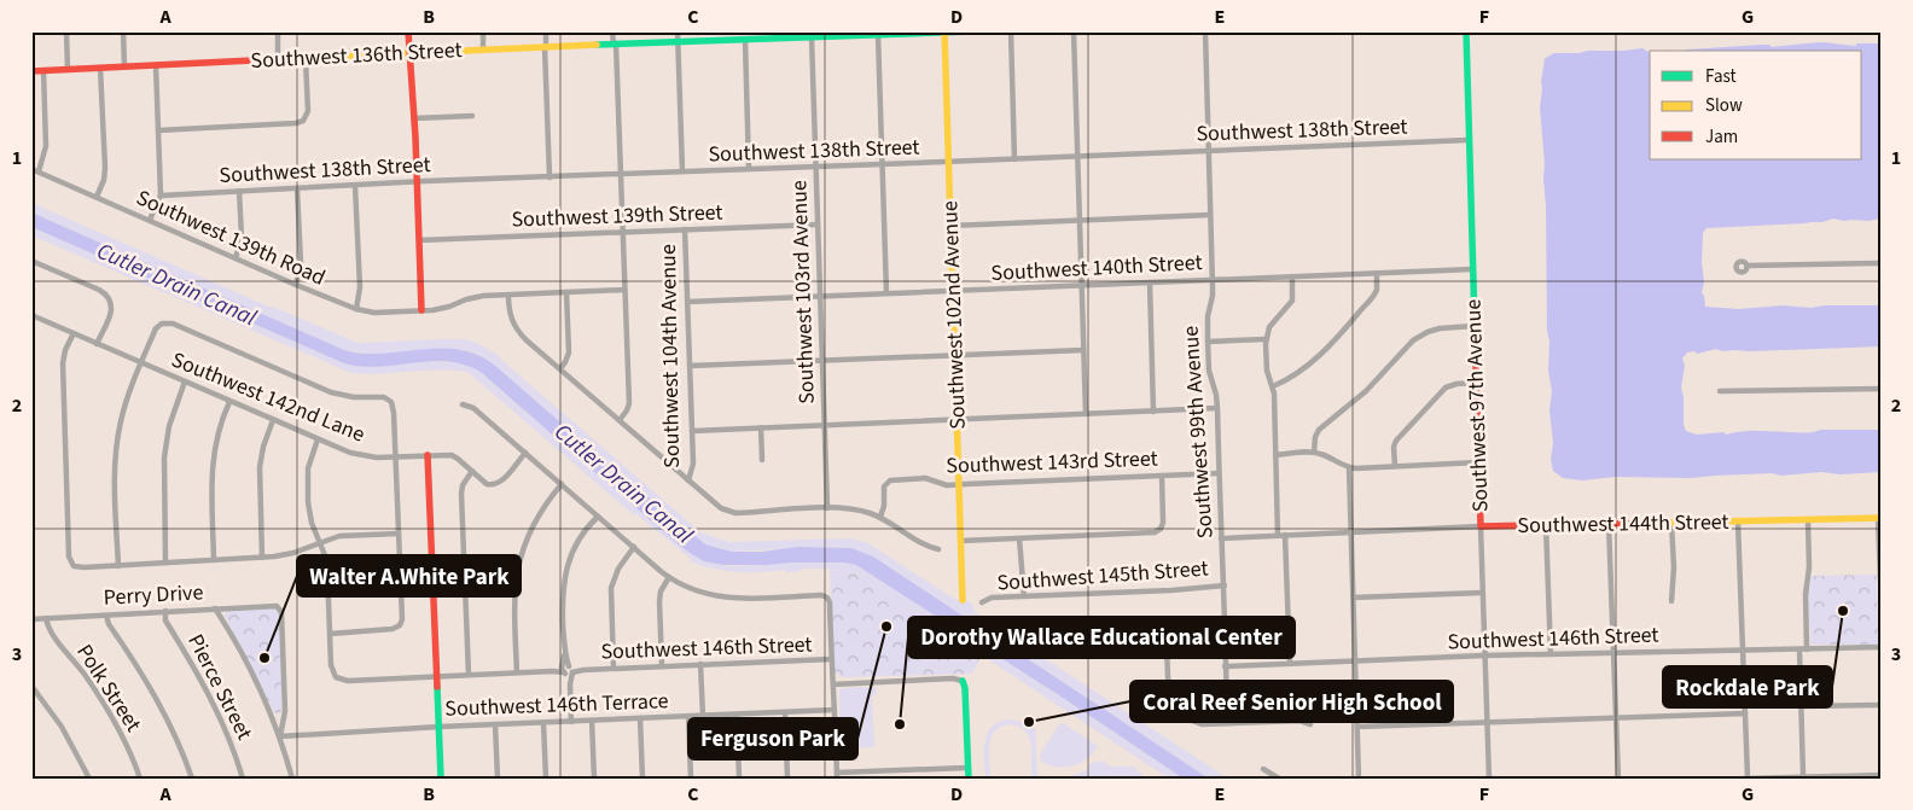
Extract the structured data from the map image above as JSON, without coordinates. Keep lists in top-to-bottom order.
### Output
{
  "streets": {
    "street": [
      "Southwest 136th Street",
      "Southwest 138th Street",
      "Southwest 139th Street",
      "Southwest 139th Road",
      "Southwest 140th Street",
      "Southwest 103rd Avenue",
      "Southwest 102nd Avenue",
      "Southwest 104th Avenue",
      "Southwest 142nd Lane",
      "Southwest 97th Avenue",
      "Southwest 99th Avenue",
      "Southwest 143rd Street",
      "Southwest 144th Street",
      "Southwest 145th Street",
      "Perry Drive",
      "Southwest 146th Street",
      "Pierce Street",
      "Polk Street",
      "Southwest 146th Terrace"
    ]
  },
  "crossings": [
    ["Southwest 136th Street", "Southwest 103rd Avenue"],
    ["Southwest 136th Street", "Southwest 102nd Avenue"],
    ["Southwest 138th Street", "Southwest 103rd Avenue"],
    ["Southwest 138th Street", "Southwest 102nd Avenue"],
    ["Southwest 138th Street", "Southwest 97th Avenue"],
    ["Southwest 138th Street", "Southwest 99th Avenue"],
    ["Southwest 139th Street", "Southwest 103rd Avenue"],
    ["Southwest 139th Street", "Southwest 104th Avenue"],
    ["Southwest 140th Street", "Southwest 103rd Avenue"],
    ["Southwest 140th Street", "Southwest 102nd Avenue"],
    ["Southwest 140th Street", "Southwest 104th Avenue"],
    ["Southwest 140th Street", "Southwest 97th Avenue"],
    ["Southwest 140th Street", "Southwest 99th Avenue"],
    ["Southwest 102nd Avenue", "Southwest 143rd Street"],
    ["Southwest 97th Avenue", "Southwest 144th Street"],
    ["Southwest 97th Avenue", "Southwest 146th Street"],
    ["Southwest 99th Avenue", "Southwest 143rd Street"],
    ["Southwest 99th Avenue", "Southwest 144th Street"],
    ["Southwest 99th Avenue", "Southwest 145th Street"],
    ["Southwest 99th Avenue", "Southwest 146th Street"],
    ["Perry Drive", "Pierce Street"],
    ["Perry Drive", "Polk Street"],
    ["Perry Drive", "Southwest 146th Terrace"]
  ],
  "water": ["Cutler Drain Canal"],
  "places": [
    "Rockdale Park",
    "Ferguson Park",
    "Walter A.White Park",
    "Coral Reef Senior High School",
    "Dorothy Wallace Educational Center"
  ],
  "legend": ["Fast", "Slow", "Jam"],
  "grid": {
    "columns": [
      "A",
      "B",
      "C",
      "D",
      "E",
      "F",
      "G"
    ],
    "rows": ["1", "2", "3"]
  }
}
